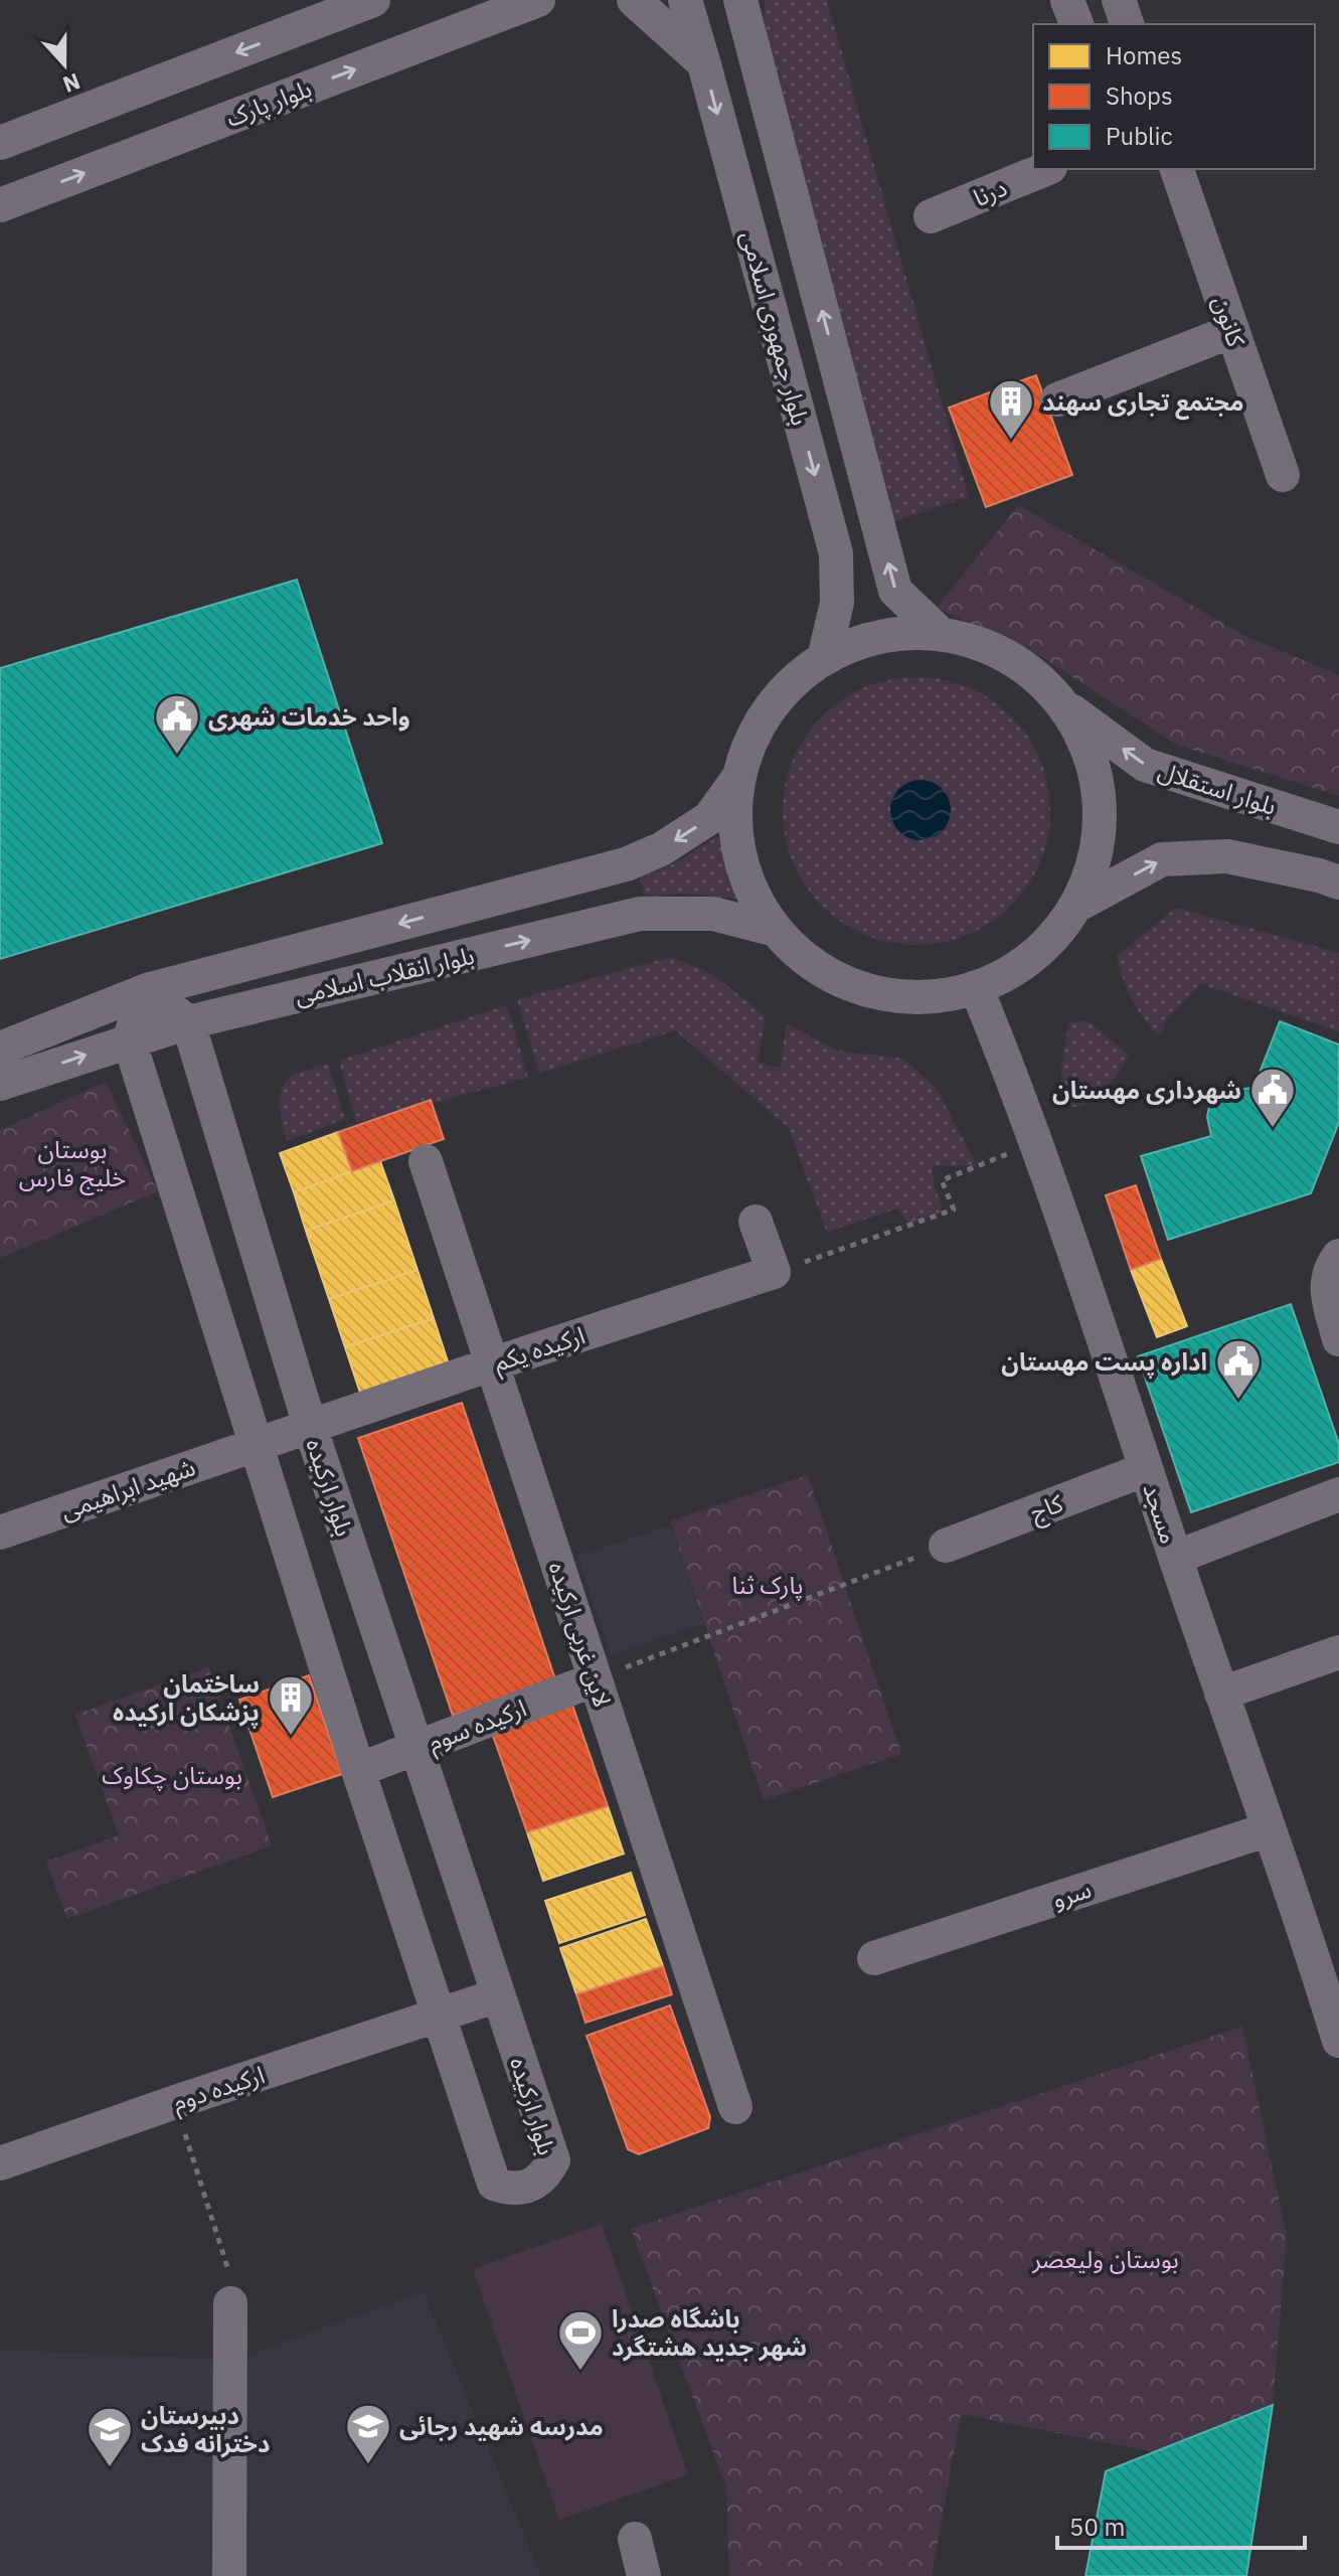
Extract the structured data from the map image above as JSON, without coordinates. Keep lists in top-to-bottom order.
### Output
{
  "streets": {
    "street": [
      "بلوار پارک",
      "درنا",
      "کانون",
      "بلوار جمهوری اسلامی",
      "بلوار استقلال",
      "بلوار انقلاب اسلامی",
      "ارکیده یکم",
      "بلوار ارکیده",
      "شهید ابراهیمی",
      "کاج",
      "مسجد",
      "لاین غربی ارکیده",
      "ارکیده سوم",
      "سرو",
      "ارکیده دوم"
    ]
  },
  "crossings": [
    ["بلوار انقلاب اسلامی", "بلوار ارکیده"],
    ["ارکیده یکم", "بلوار ارکیده"],
    ["ارکیده یکم", "شهید ابراهیمی"],
    ["ارکیده یکم", "لاین غربی ارکیده"],
    ["بلوار ارکیده", "شهید ابراهیمی"],
    ["بلوار ارکیده", "ارکیده سوم"],
    ["بلوار ارکیده", "ارکیده دوم"],
    ["کاج", "مسجد"],
    ["مسجد", "سرو"],
    ["لاین غربی ارکیده", "ارکیده سوم"]
  ],
  "one_way": ["بلوار استقلال"],
  "parks": [
    "بوستان خلیج فارس",
    "پارک ثنا",
    "بوستان چکاوک",
    "بوستان ولیعصر"
  ],
  "places": {
    "building": ["مجتمع تجاری سهند", "ساختمان پزشکان ارکیده"],
    "public building": ["واحد خدمات شهری", "شهرداری مهستان", "اداره پست مهستان"],
    "sports": ["باشگاه صدرا شهر جدید هشتگرد"],
    "school or university": ["مدرسه شهید رجائی", "دبیرستان دخترانه فدک"]
  },
  "legend": ["Homes", "Shops", "Public"],
  "scale_bar": "50 m",
  "north": "bottom"
}
